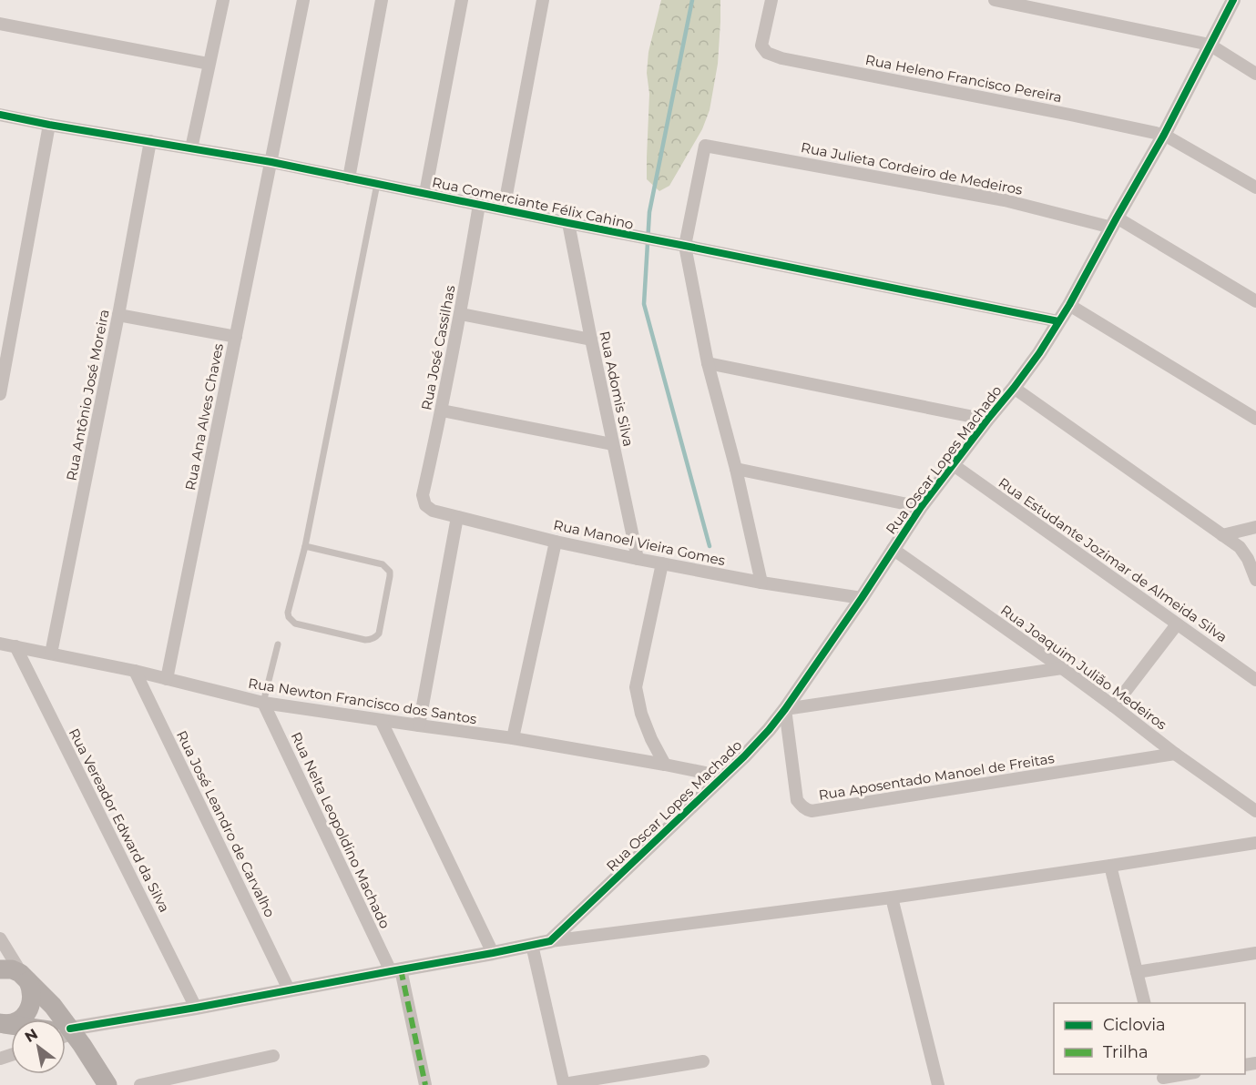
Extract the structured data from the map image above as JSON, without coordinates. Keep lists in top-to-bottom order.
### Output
{
  "streets": {
    "street": [
      "Rua Heleno Francisco Pereira",
      "Rua Julieta Cordeiro de Medeiros",
      "Rua Comerciante Félix Cahino",
      "Rua José Cassilhas",
      "Rua Adomis Silva",
      "Rua Antônio José Moreira",
      "Rua Ana Alves Chaves",
      "Rua Oscar Lopes Machado",
      "Rua Manoel Vieira Gomes",
      "Rua Estudante Jozimar de Almeida Silva",
      "Rua Joaquim Julião Medeiros",
      "Rua Newton Francisco dos Santos",
      "Rua Aposentado Manoel de Freitas",
      "Rua Vereador Edward da Silva",
      "Rua José Leandro de Carvalho",
      "Rua Nelta Leopoldino Machado"
    ]
  },
  "crossings": [
    ["Rua Heleno Francisco Pereira", "Rua Oscar Lopes Machado"],
    ["Rua Julieta Cordeiro de Medeiros", "Rua Comerciante Félix Cahino"],
    ["Rua Julieta Cordeiro de Medeiros", "Rua Oscar Lopes Machado"],
    ["Rua Comerciante Félix Cahino", "Rua José Cassilhas"],
    ["Rua Comerciante Félix Cahino", "Rua Adomis Silva"],
    ["Rua Comerciante Félix Cahino", "Rua Antônio José Moreira"],
    ["Rua Comerciante Félix Cahino", "Rua Ana Alves Chaves"],
    ["Rua Comerciante Félix Cahino", "Rua Oscar Lopes Machado"],
    ["Rua José Cassilhas", "Rua Manoel Vieira Gomes"],
    ["Rua Adomis Silva", "Rua Manoel Vieira Gomes"],
    ["Rua Antônio José Moreira", "Rua Newton Francisco dos Santos"],
    ["Rua Ana Alves Chaves", "Rua Newton Francisco dos Santos"],
    ["Rua Oscar Lopes Machado", "Rua Manoel Vieira Gomes"],
    ["Rua Oscar Lopes Machado", "Rua Estudante Jozimar de Almeida Silva"],
    ["Rua Oscar Lopes Machado", "Rua Joaquim Julião Medeiros"],
    ["Rua Oscar Lopes Machado", "Rua Newton Francisco dos Santos"],
    ["Rua Oscar Lopes Machado", "Rua Aposentado Manoel de Freitas"],
    ["Rua Joaquim Julião Medeiros", "Rua Aposentado Manoel de Freitas"],
    ["Rua Newton Francisco dos Santos", "Rua Vereador Edward da Silva"],
    ["Rua Newton Francisco dos Santos", "Rua José Leandro de Carvalho"],
    ["Rua Newton Francisco dos Santos", "Rua Nelta Leopoldino Machado"]
  ],
  "legend": ["Ciclovia", "Trilha"],
  "north": "top left"
}
